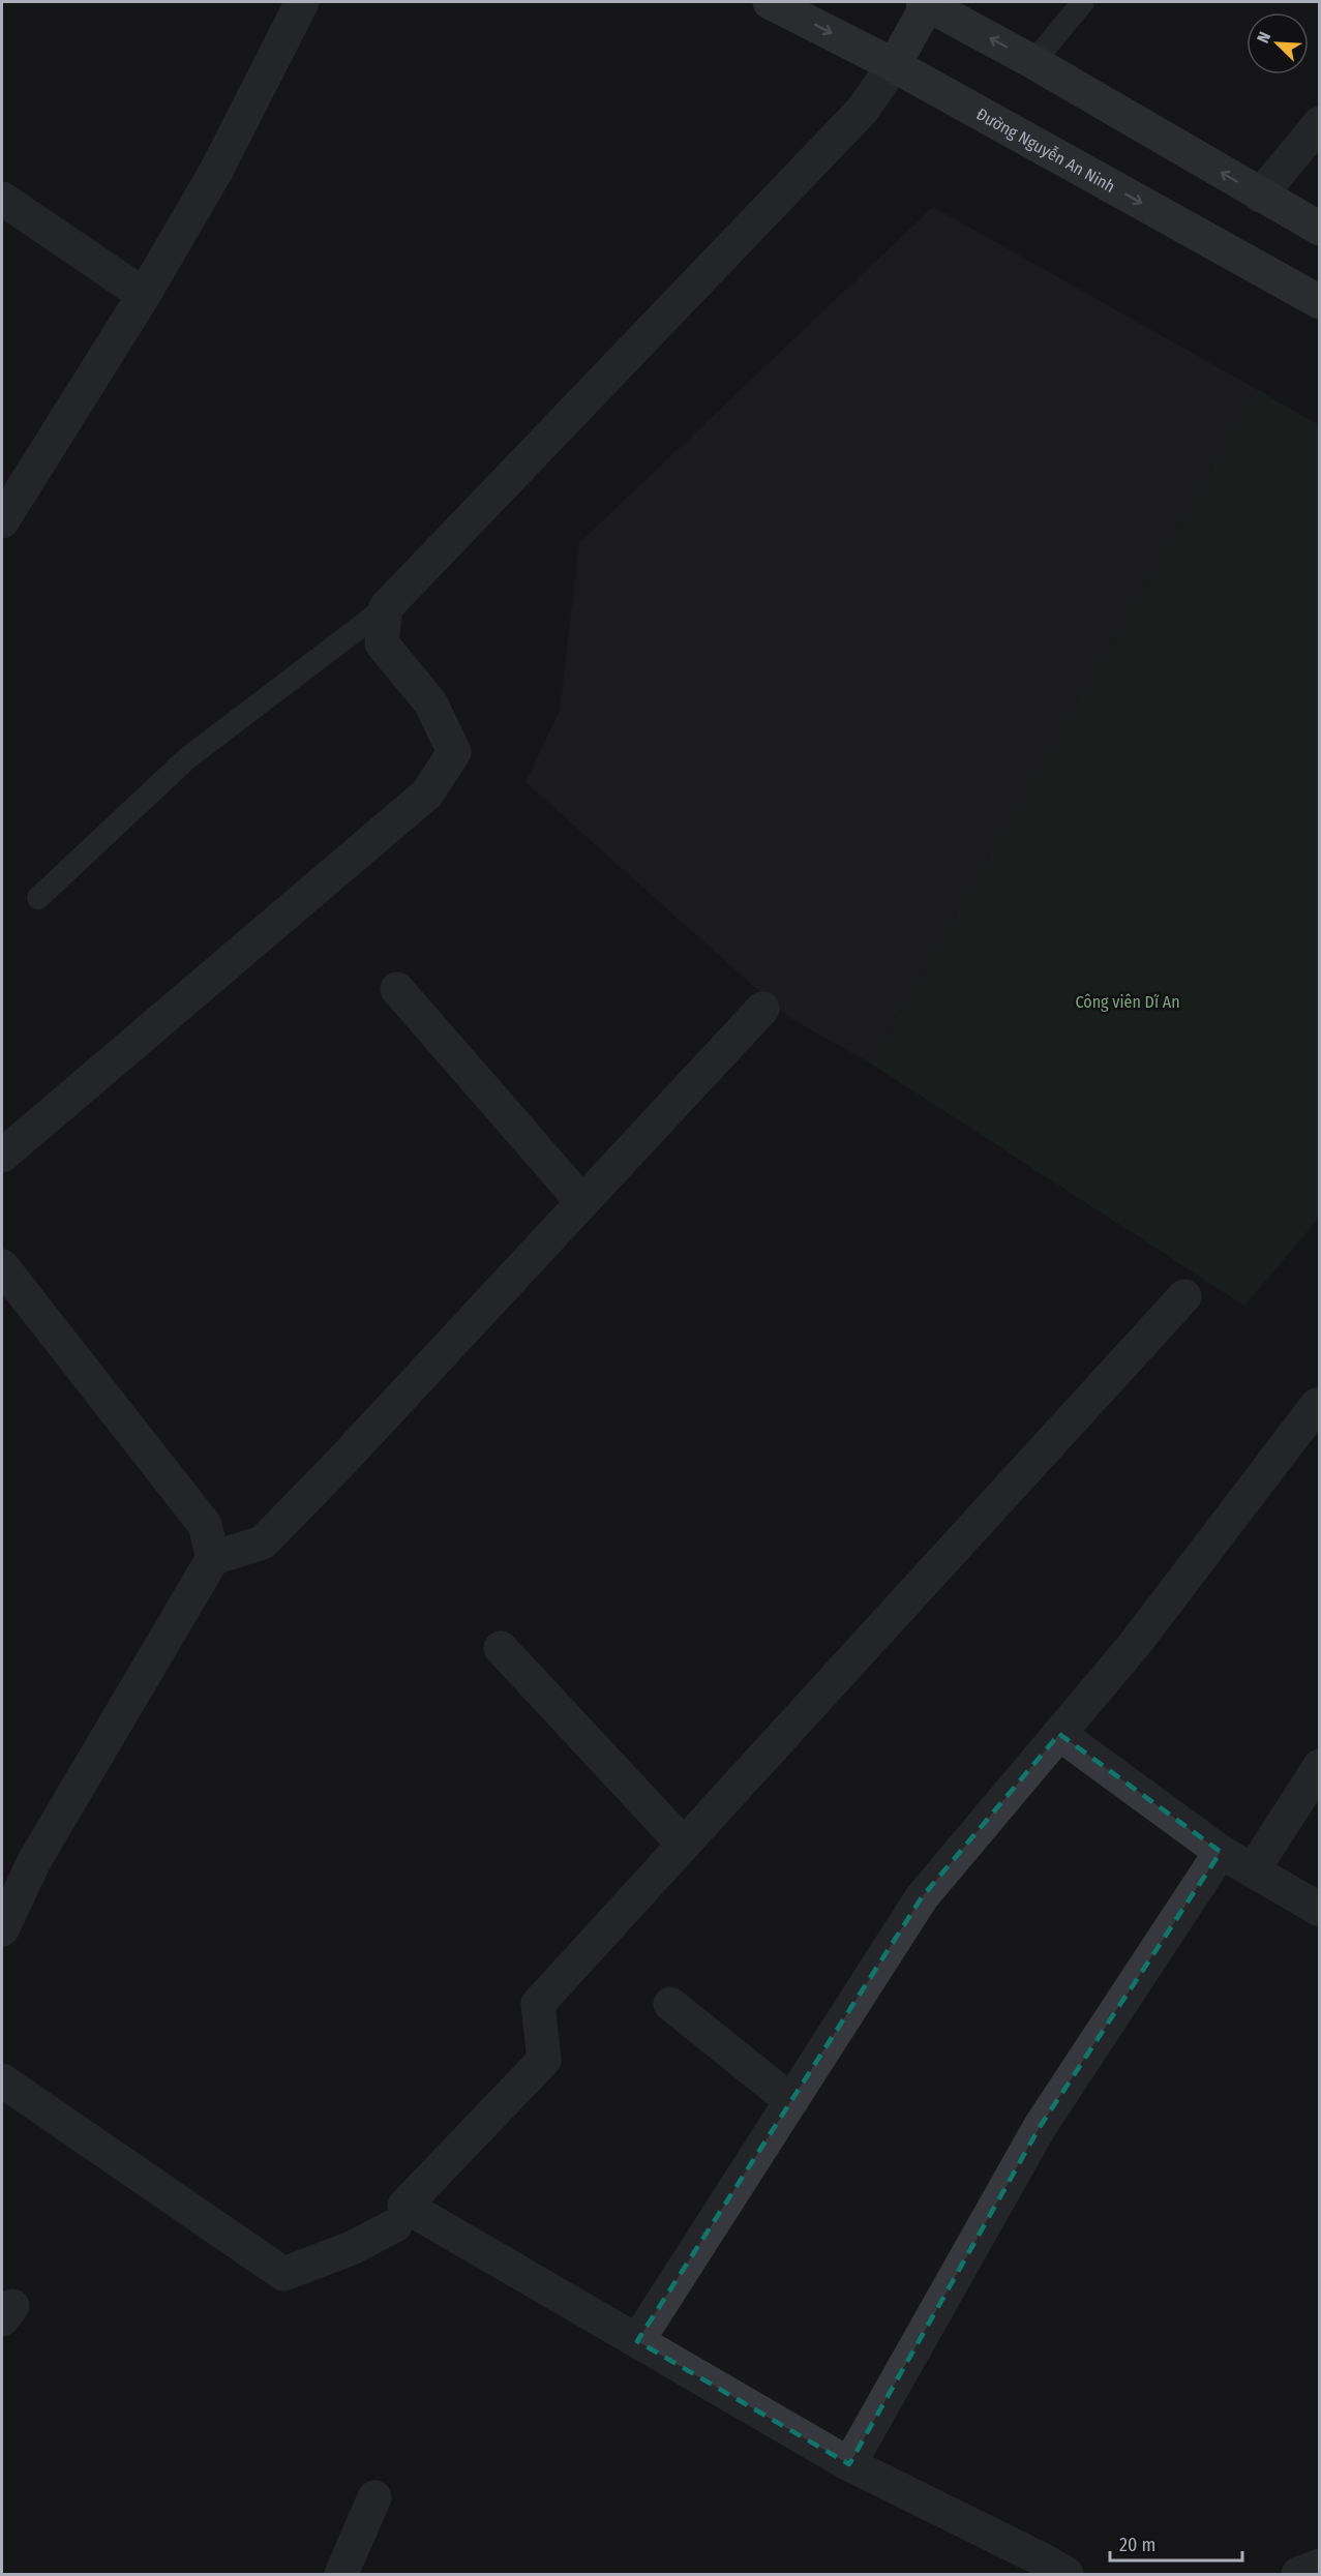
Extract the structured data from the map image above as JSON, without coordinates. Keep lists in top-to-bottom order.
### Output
{
  "streets": {
    "main road": ["Đường Nguyễn An Ninh"]
  },
  "parks": ["Công viên Dĩ An"],
  "scale_bar": "20 m",
  "north": "top left"
}
